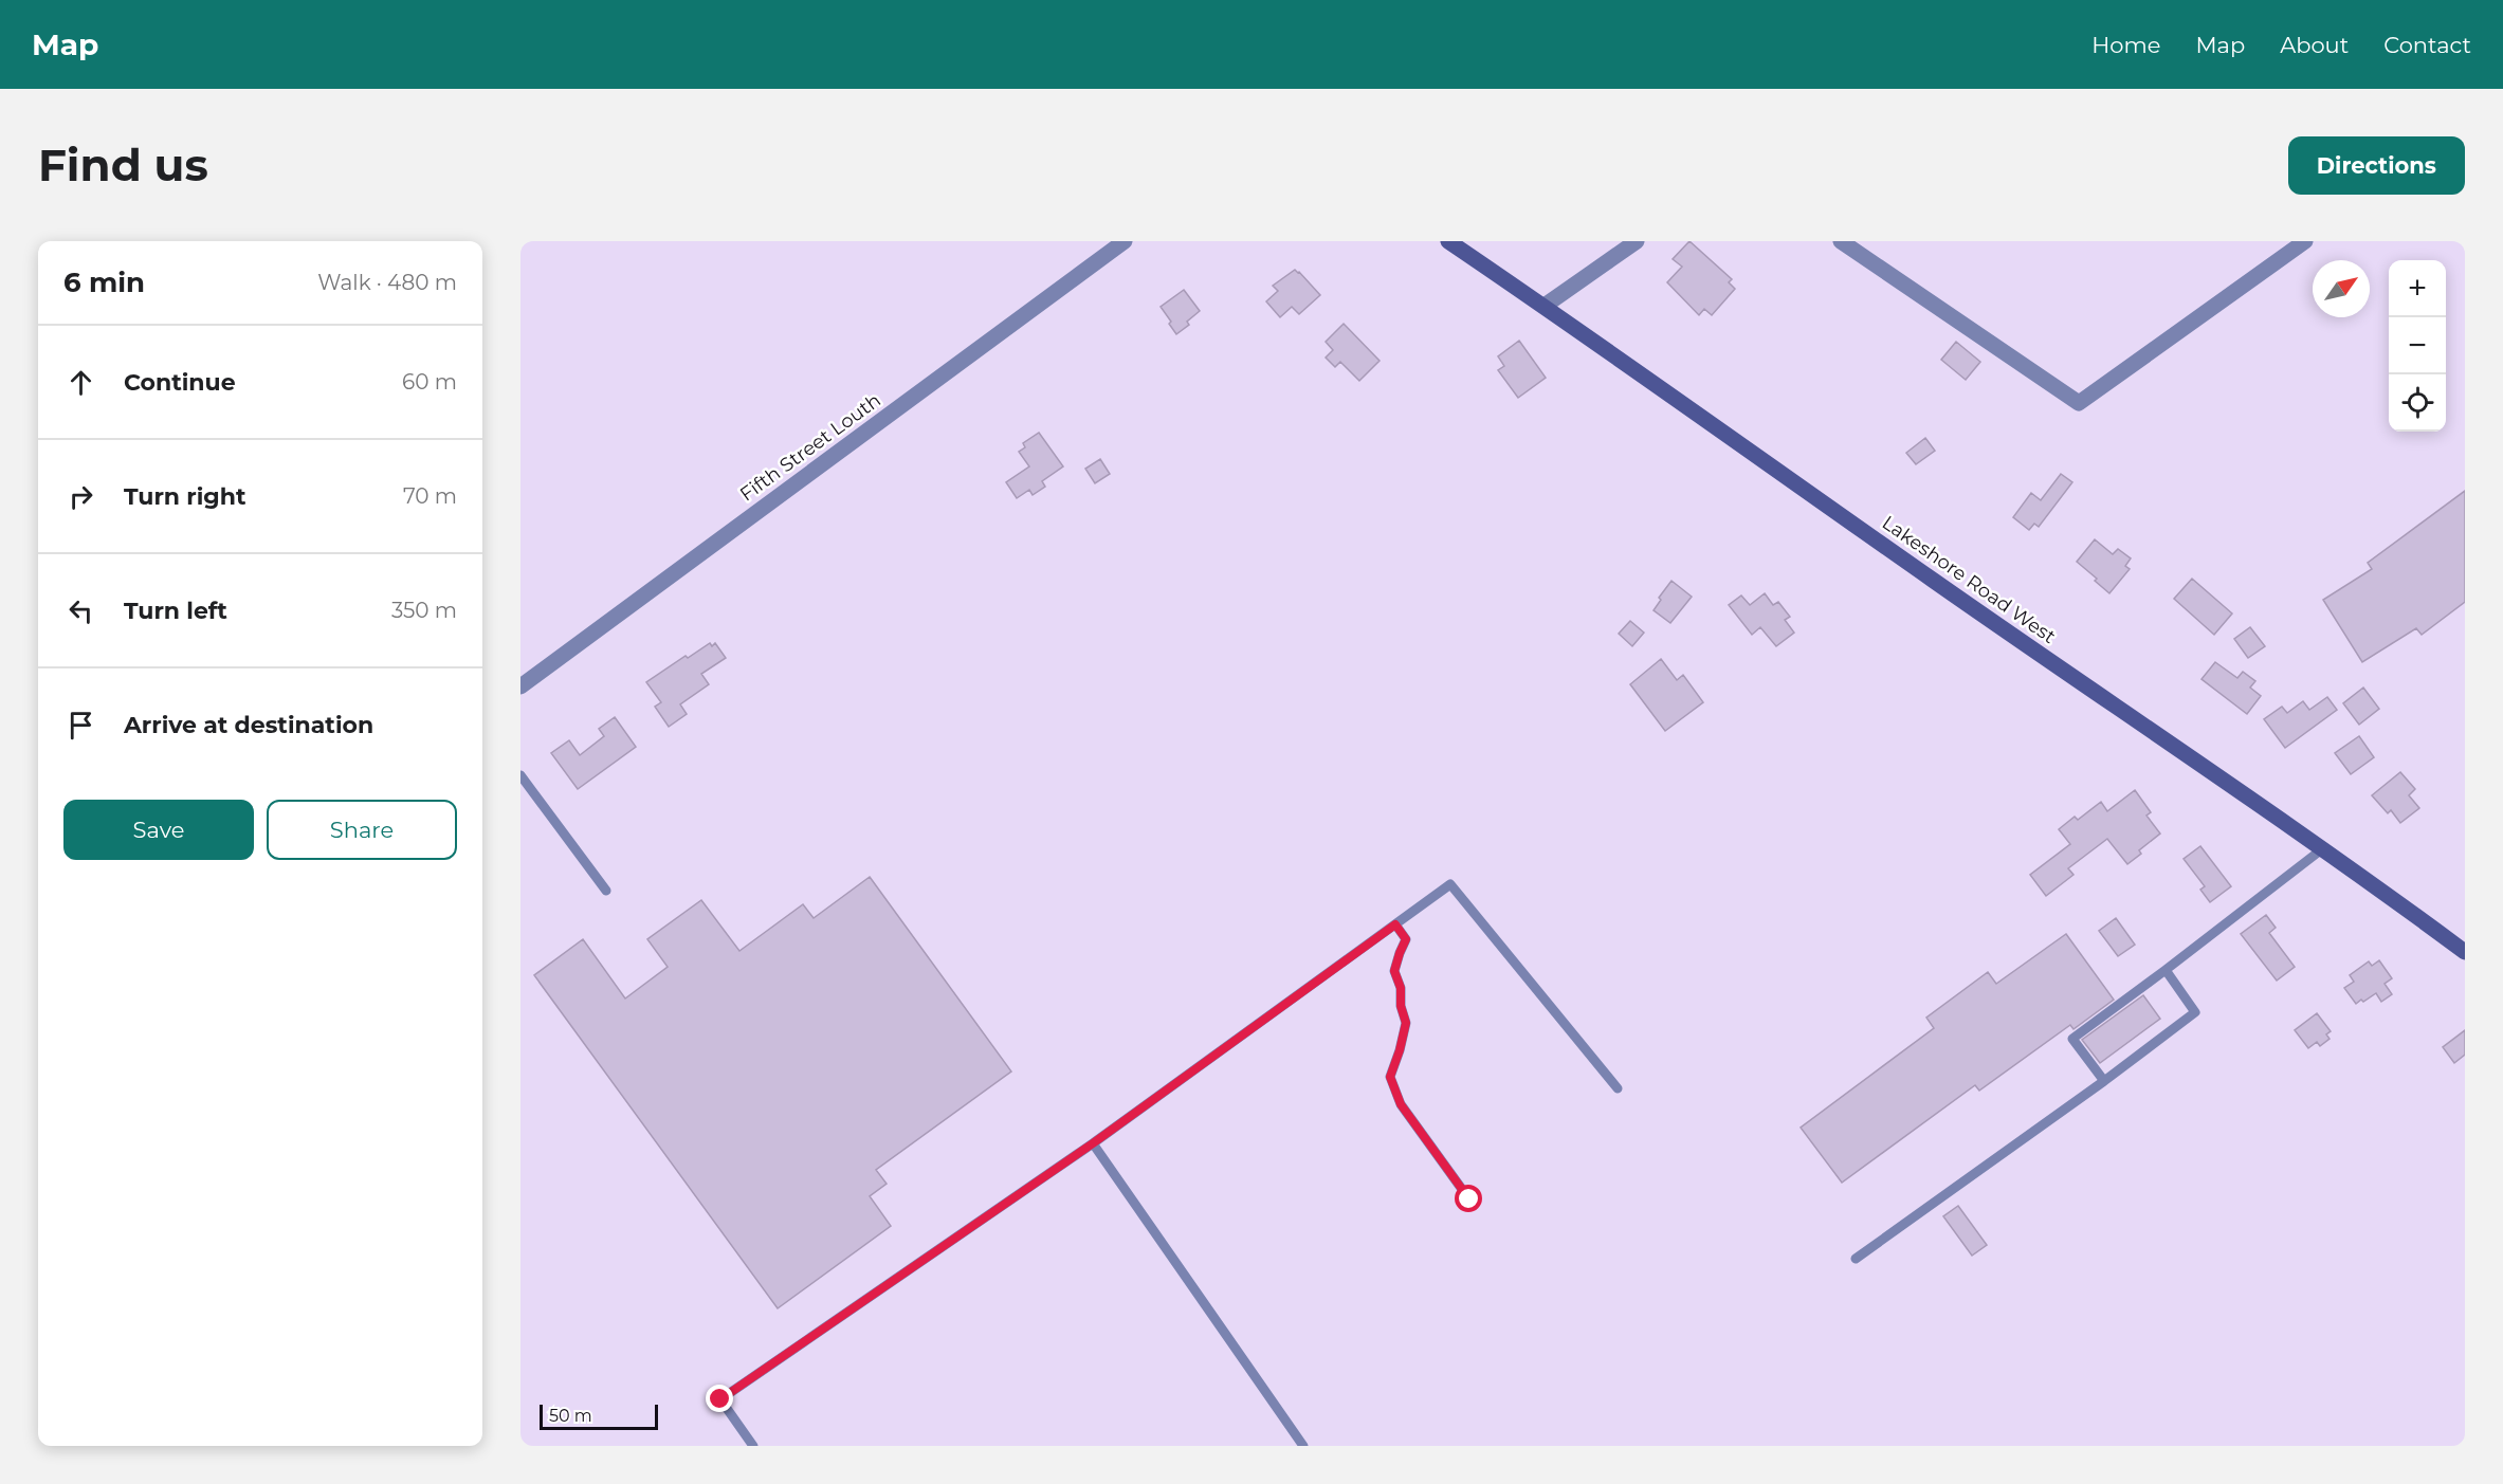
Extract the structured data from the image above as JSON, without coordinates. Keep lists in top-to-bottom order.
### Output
{
  "streets": {
    "main road": ["Lakeshore Road West"],
    "street": ["Fifth Street Louth"]
  },
  "scale_bar": "50 m",
  "north": "top right",
  "page": {
    "header": "Map",
    "nav": [
      "Home",
      "Map",
      "About",
      "Contact"
    ],
    "buttons": [
      "Directions",
      ["Save", "Share"]
    ],
    "title": "Find us",
    "heading": ["6 min", "Walk · 480 m"],
    "map_buttons": ["+", "−"],
    "list": [
      ["Continue", "60 m"],
      ["Turn right", "70 m"],
      ["Turn left", "350 m"],
      "Arrive at destination"
    ],
    "scale": "50 m"
  }
}
